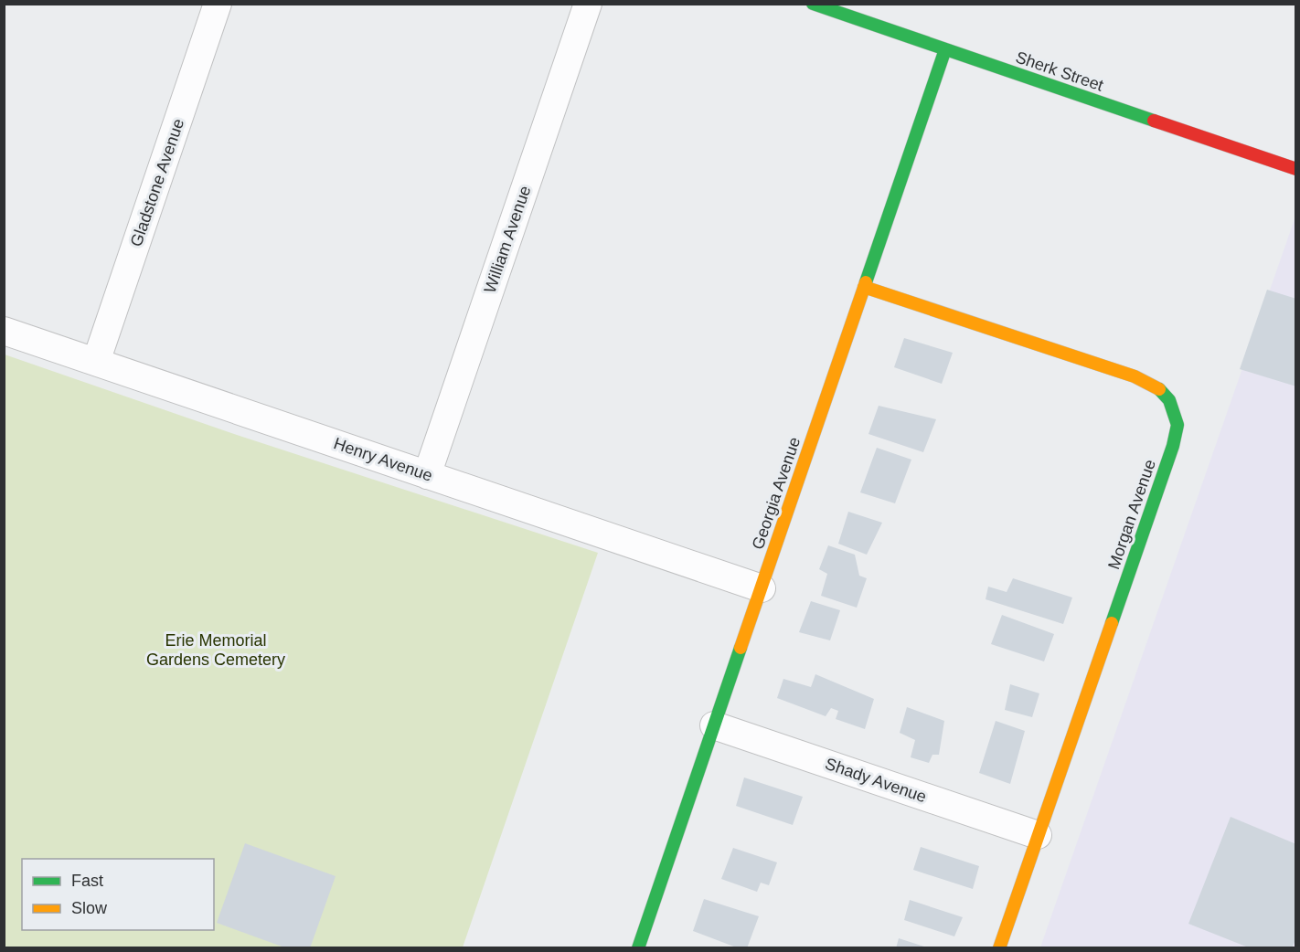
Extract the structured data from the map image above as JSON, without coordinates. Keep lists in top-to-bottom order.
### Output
{
  "streets": {
    "street": [
      "Sherk Street",
      "Gladstone Avenue",
      "William Avenue",
      "Henry Avenue",
      "Georgia Avenue",
      "Morgan Avenue",
      "Shady Avenue"
    ]
  },
  "crossings": [
    ["Sherk Street", "Georgia Avenue"],
    ["Gladstone Avenue", "Henry Avenue"],
    ["William Avenue", "Henry Avenue"],
    ["Henry Avenue", "Georgia Avenue"],
    ["Georgia Avenue", "Morgan Avenue"],
    ["Georgia Avenue", "Shady Avenue"],
    ["Morgan Avenue", "Shady Avenue"]
  ],
  "parks": ["Erie Memorial Gardens Cemetery"],
  "legend": ["Fast", "Slow"]
}
